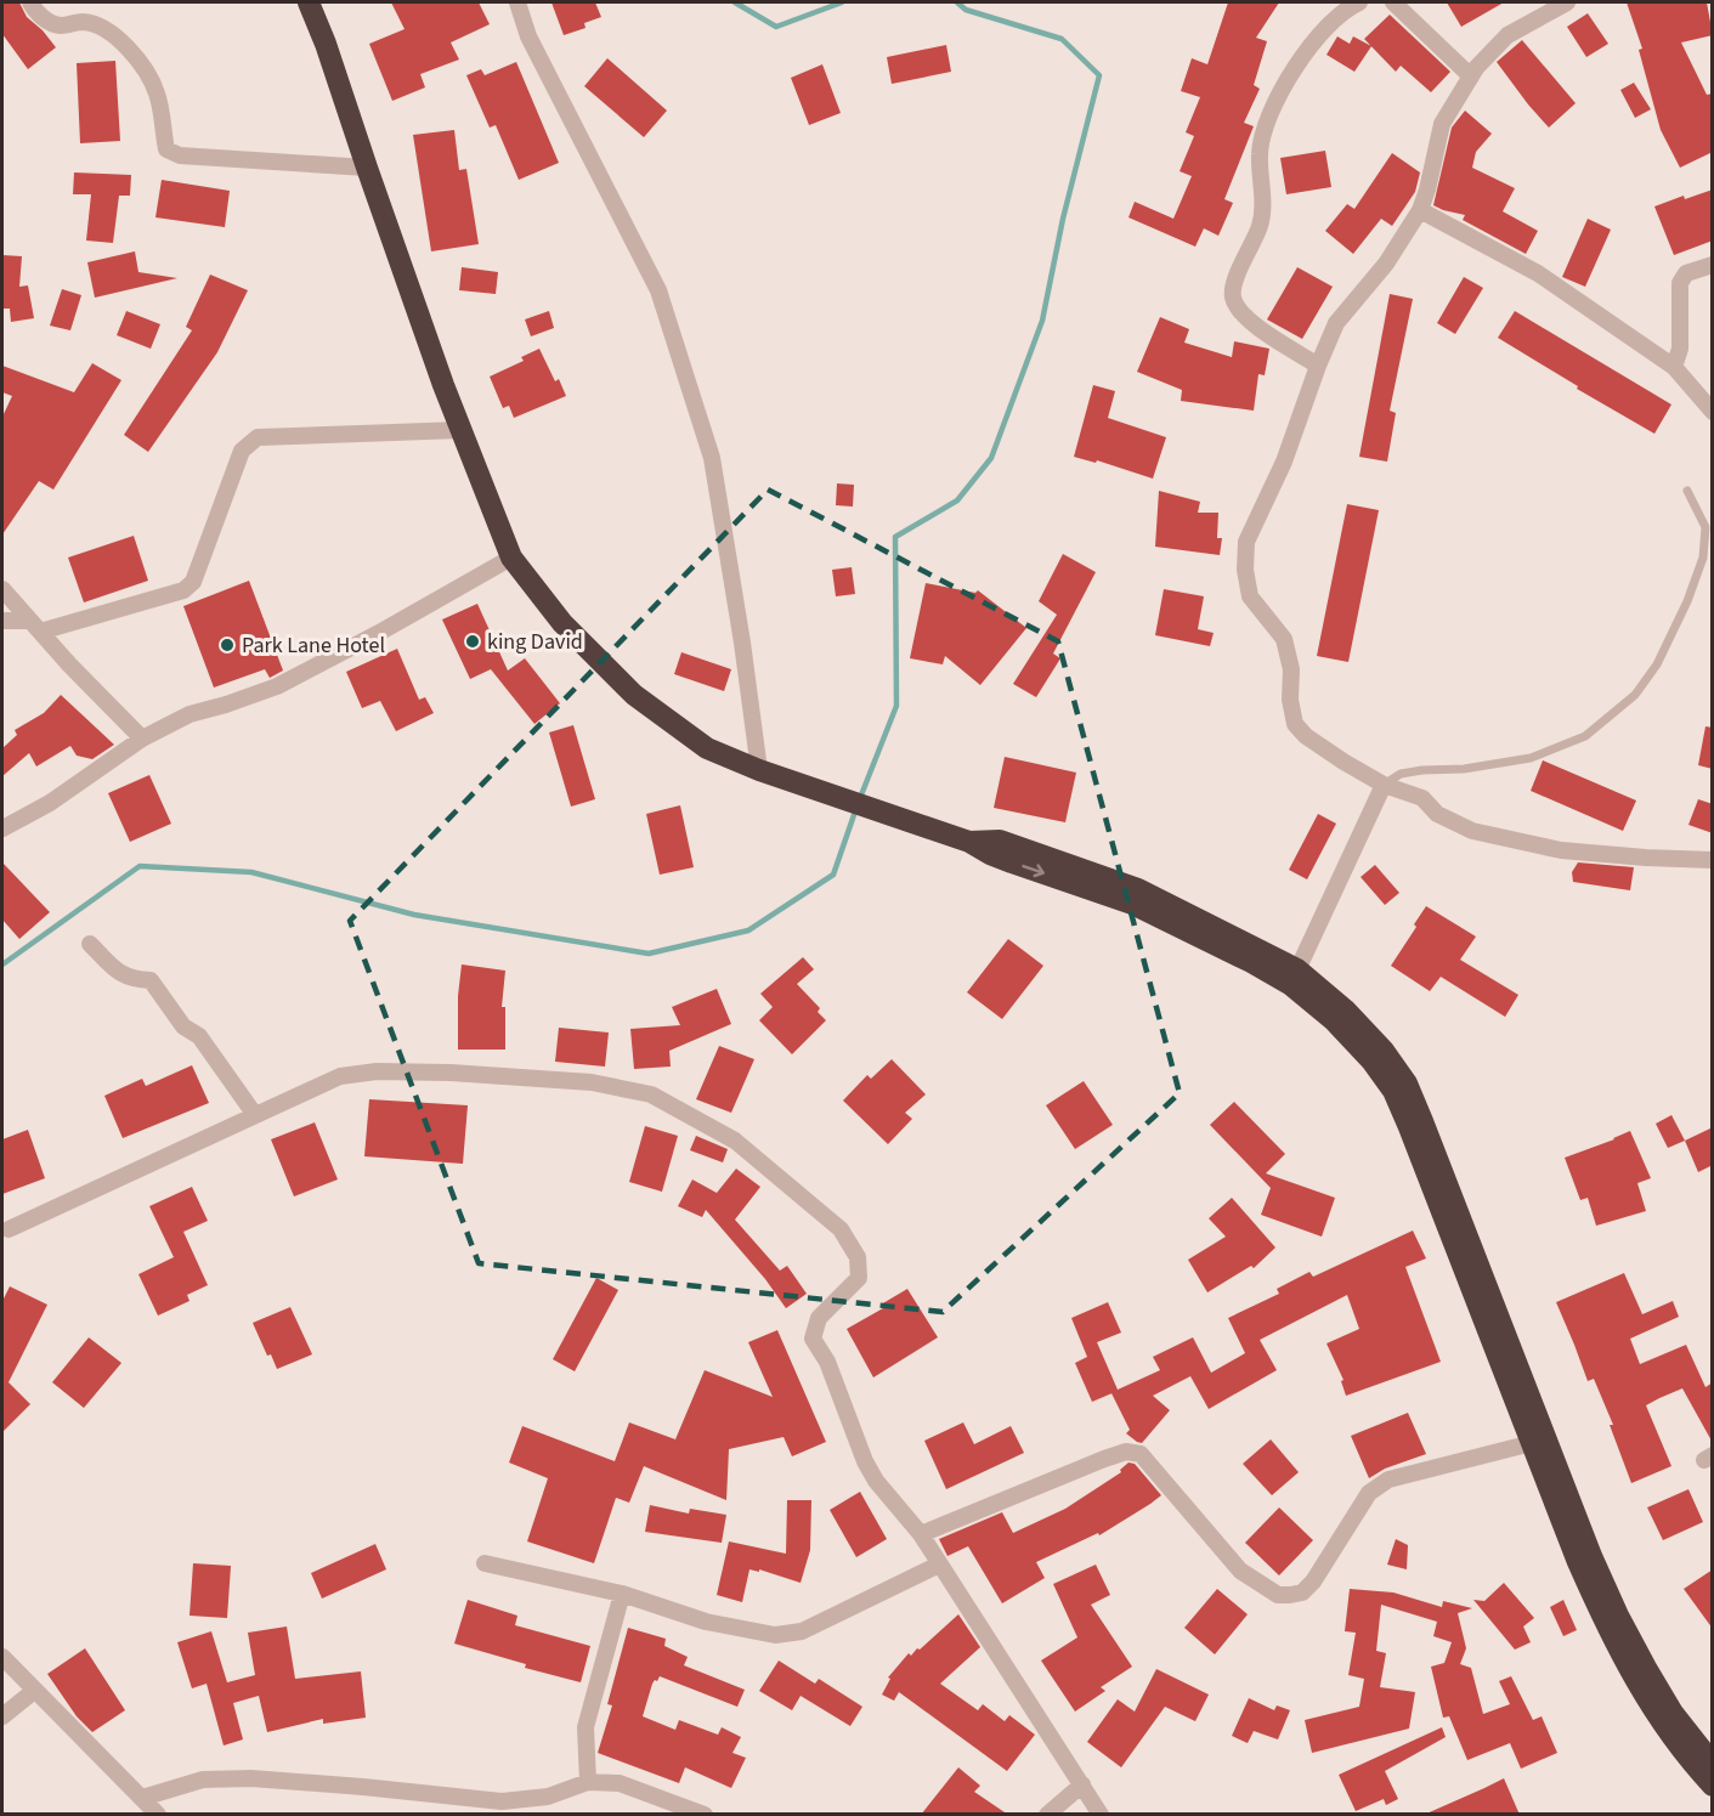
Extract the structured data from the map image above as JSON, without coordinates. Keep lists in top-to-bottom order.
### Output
{
  "places": ["king David", "Park Lane Hotel"]
}
